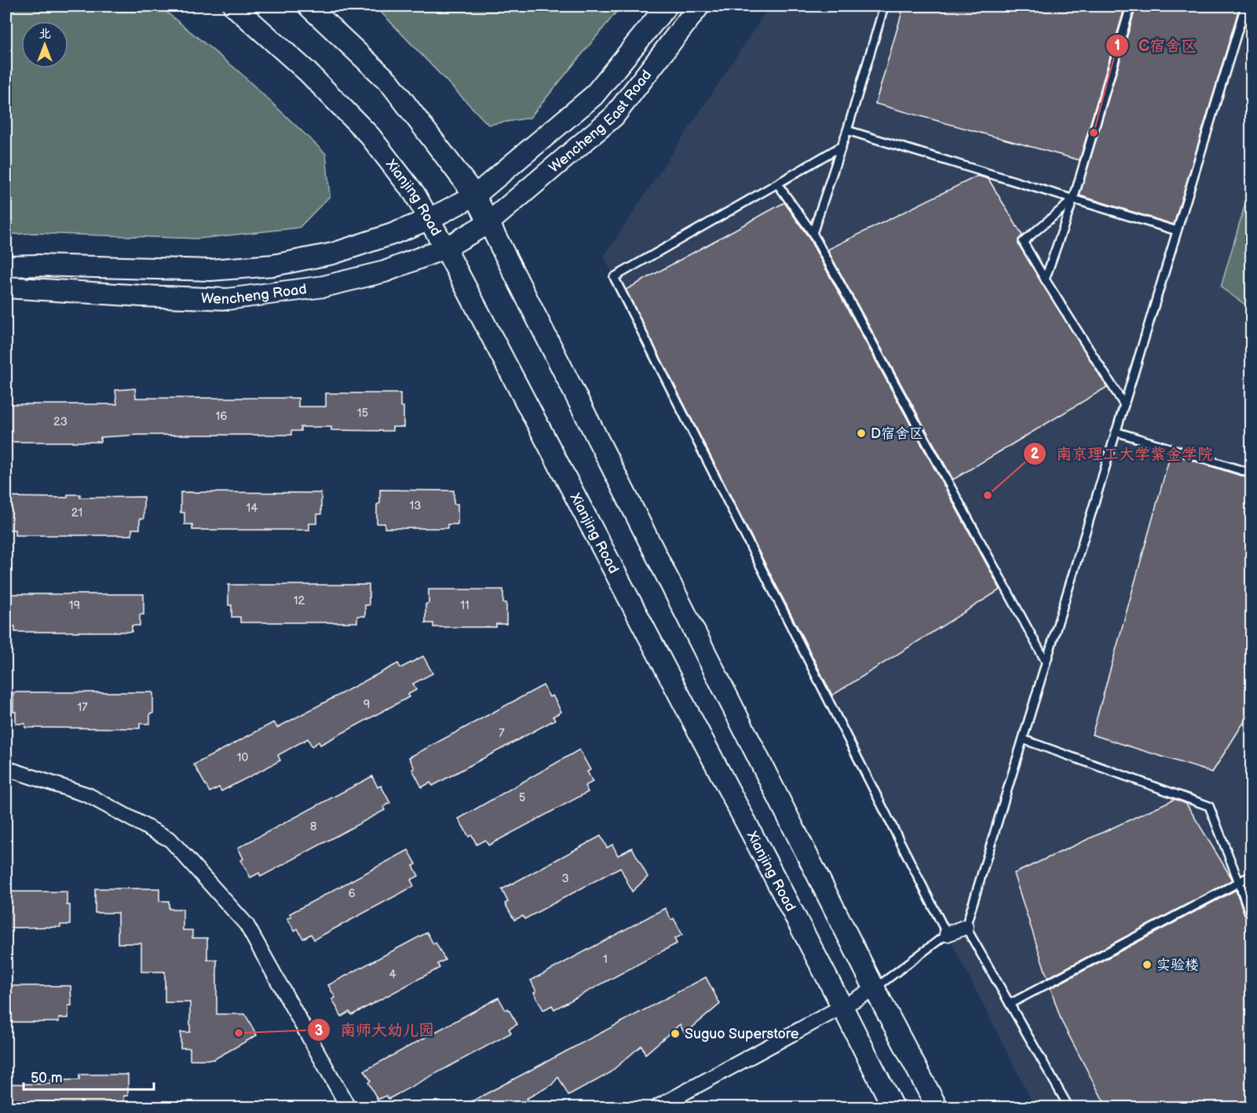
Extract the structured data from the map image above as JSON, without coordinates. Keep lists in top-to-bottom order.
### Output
{
  "streets": {
    "main road": ["Wencheng East Road", "Xianjing Road", "Wencheng Road"]
  },
  "crossings": [
    ["Wencheng East Road", "Wencheng Road"],
    ["Xianjing Road", "Wencheng Road"]
  ],
  "places": [
    "C宿舍区",
    "D宿舍区",
    "南京理工大学紫金学院",
    "实验楼",
    "南师大幼儿园",
    "Suguo Superstore"
  ],
  "house_numbers": [
    "15",
    "16",
    "23",
    "13",
    "14",
    "21",
    "12",
    "19",
    "11",
    "9",
    "17",
    "7",
    "10",
    "5",
    "8",
    "3",
    "6",
    "1",
    "4"
  ],
  "scale_bar": "50 m",
  "north": "top"
}
